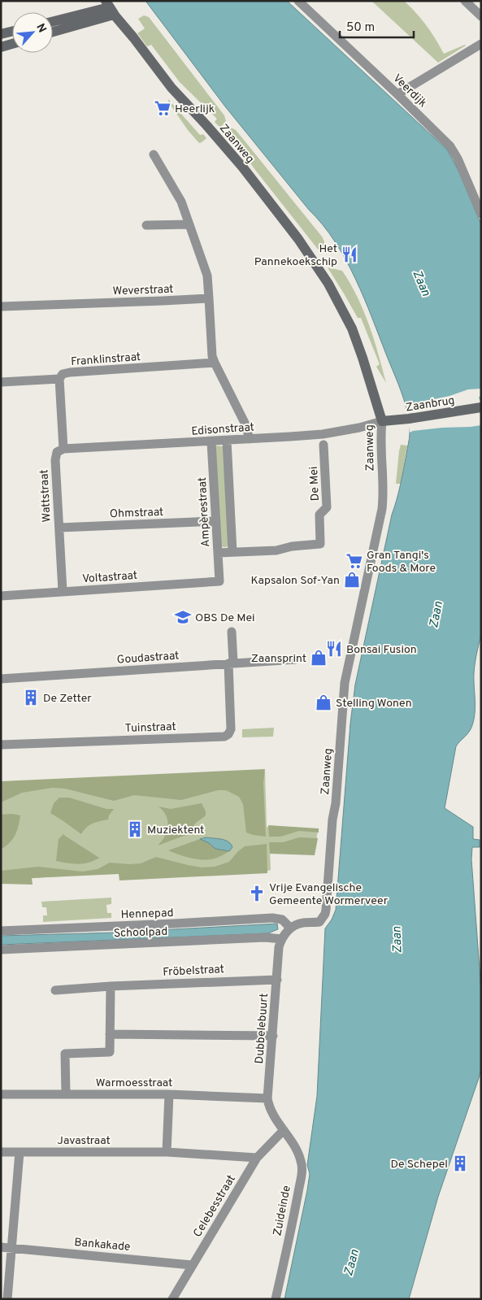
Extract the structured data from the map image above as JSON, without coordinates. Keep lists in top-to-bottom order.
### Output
{
  "streets": {
    "main road": ["Zaanweg", "Zaanbrug"],
    "street": [
      "Veerdijk",
      "Weverstraat",
      "Franklinstraat",
      "Edisonstraat",
      "De Mei",
      "Wattstraat",
      "Ohmstraat",
      "Ampèrestraat",
      "Voltastraat",
      "Goudastraat",
      "Tuinstraat",
      "Hennepad",
      "Schoolpad",
      "Fröbelstraat",
      "Dubbelebuurt",
      "Warmoesstraat",
      "Javastraat",
      "Celebesstraat",
      "Zuideinde",
      "Bankakade"
    ]
  },
  "crossings": [
    ["Zaanweg", "Zaanbrug"],
    ["Zaanweg", "Edisonstraat"],
    ["Zaanweg", "Hennepad"],
    ["Zaanweg", "Dubbelebuurt"],
    ["Franklinstraat", "Wattstraat"],
    ["Zaanbrug", "Edisonstraat"],
    ["Edisonstraat", "Wattstraat"],
    ["Edisonstraat", "Ampèrestraat"],
    ["Wattstraat", "Ohmstraat"],
    ["Wattstraat", "Voltastraat"],
    ["Ohmstraat", "Ampèrestraat"],
    ["Ampèrestraat", "Voltastraat"],
    ["Goudastraat", "Tuinstraat"],
    ["Hennepad", "Dubbelebuurt"],
    ["Schoolpad", "Dubbelebuurt"],
    ["Fröbelstraat", "Dubbelebuurt"],
    ["Dubbelebuurt", "Warmoesstraat"],
    ["Dubbelebuurt", "Celebesstraat"],
    ["Dubbelebuurt", "Zuideinde"],
    ["Javastraat", "Celebesstraat"],
    ["Celebesstraat", "Zuideinde"],
    ["Celebesstraat", "Bankakade"]
  ],
  "water": ["Zaan"],
  "places": {
    "supermarket": ["Heerlijk", "Gran Tangi's Foods & More"],
    "restaurant": ["Het Pannekoekschip", "Bonsai Fusion"],
    "shop": ["Kapsalon Sof-Yan", "Zaansprint", "Stelling Wonen"],
    "school or university": ["OBS De Mei"],
    "building": ["De Zetter", "Muziektent", "De Schepel"],
    "church": ["Vrije Evangelische Gemeente Wormerveer"]
  },
  "scale_bar": "50 m",
  "north": "top right"
}
